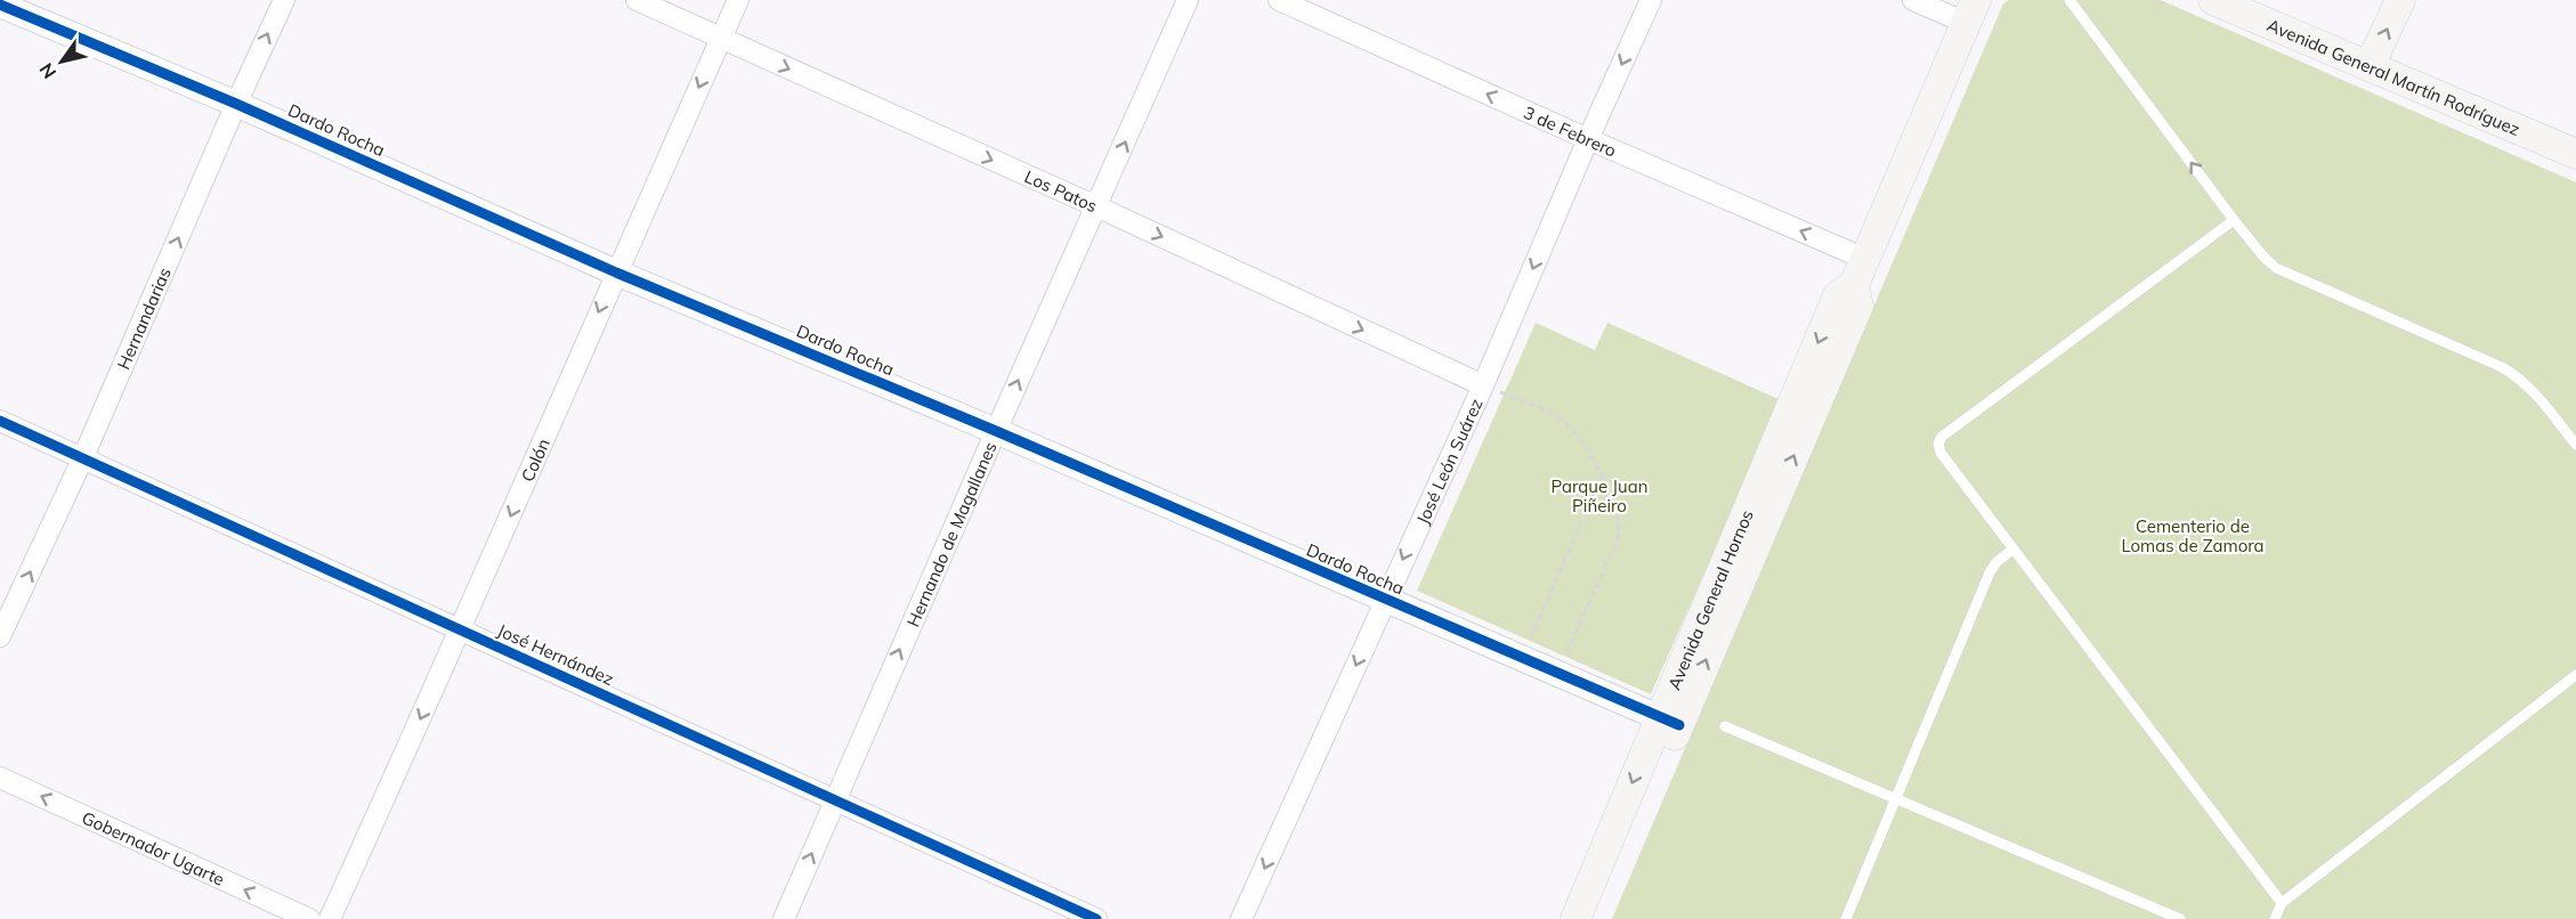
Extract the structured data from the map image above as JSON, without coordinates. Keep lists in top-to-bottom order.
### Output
{
  "streets": {
    "main road": ["Avenida General Martín Rodríguez", "Avenida General Hornos"],
    "street": [
      "Dardo Rocha",
      "3 de Febrero",
      "Los Patos",
      "Hernandarias",
      "Colón",
      "José León Suárez",
      "Hernando de Magallanes",
      "José Hernández",
      "Gobernador Ugarte"
    ]
  },
  "crossings": [
    ["Dardo Rocha", "Hernandarias"],
    ["Dardo Rocha", "Colón"],
    ["Dardo Rocha", "José León Suárez"],
    ["Dardo Rocha", "Hernando de Magallanes"],
    ["Dardo Rocha", "Avenida General Hornos"],
    ["3 de Febrero", "José León Suárez"],
    ["3 de Febrero", "Avenida General Hornos"],
    ["Los Patos", "Colón"],
    ["Los Patos", "José León Suárez"],
    ["Los Patos", "Hernando de Magallanes"],
    ["Hernandarias", "José Hernández"],
    ["Colón", "José Hernández"],
    ["Hernando de Magallanes", "José Hernández"]
  ],
  "one_way": [
    "3 de Febrero",
    "Los Patos",
    "Hernandarias",
    "Colón",
    "José León Suárez",
    "Hernando de Magallanes",
    "Gobernador Ugarte"
  ],
  "parks": ["Parque Juan Piñeiro", "Cementerio de Lomas de Zamora"],
  "north": "bottom left"
}
